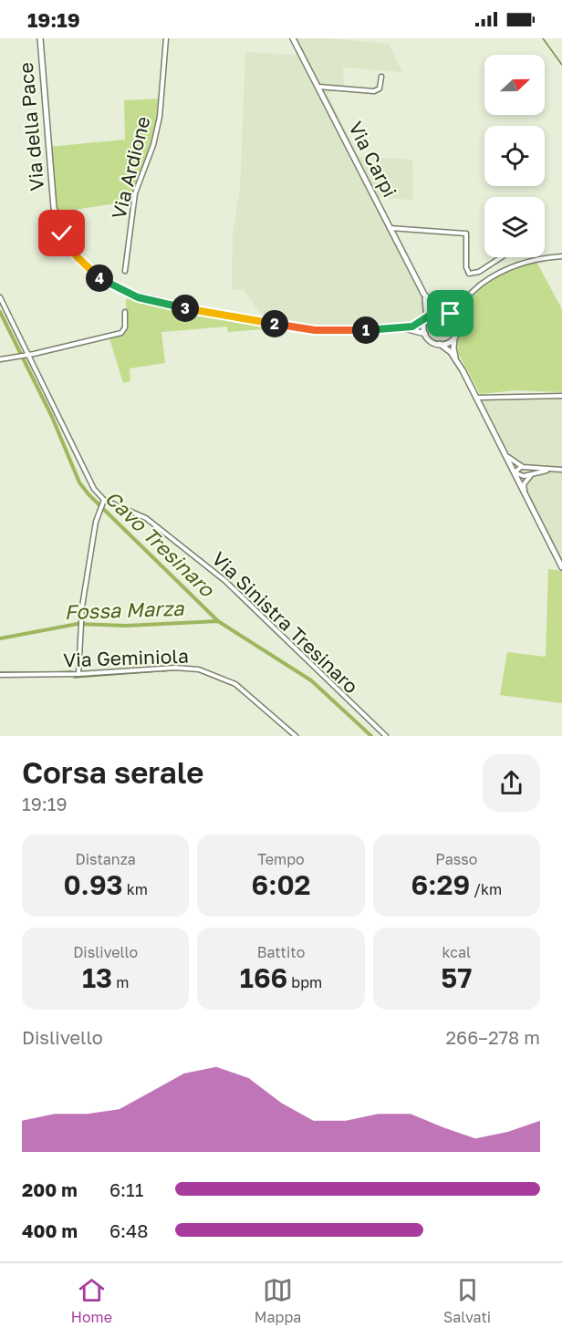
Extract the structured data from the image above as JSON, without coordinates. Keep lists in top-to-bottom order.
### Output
{
  "streets": {
    "main road": ["Via della Pace", "Via Carpi"],
    "street": ["Via Ardione", "Via Sinistra Tresinaro", "Via Geminiola"]
  },
  "crossings": [
    ["Via della Pace", "Via Carpi"]
  ],
  "water": ["Cavo Tresinaro", "Fossa Marza"],
  "north": "right",
  "page": {
    "status": "19:19",
    "pins": [
      "4",
      "3",
      "2",
      "1"
    ],
    "heading": ["Corsa serale", "19:19"],
    "stats": [
      ["Distanza", "0.93 km"],
      ["Tempo", "6:02"],
      ["Passo", "6:29 /km"],
      ["Dislivello", "13 m"],
      ["Battito", "166 bpm"],
      ["kcal", "57"]
    ],
    "chart": ["Dislivello", "266–278 m"],
    "list": [
      {
        "name": "200 m",
        "note": "6:11"
      },
      {
        "name": "400 m",
        "note": "6:48"
      }
    ],
    "tabs": ["Home", "Mappa", "Salvati"]
  }
}
